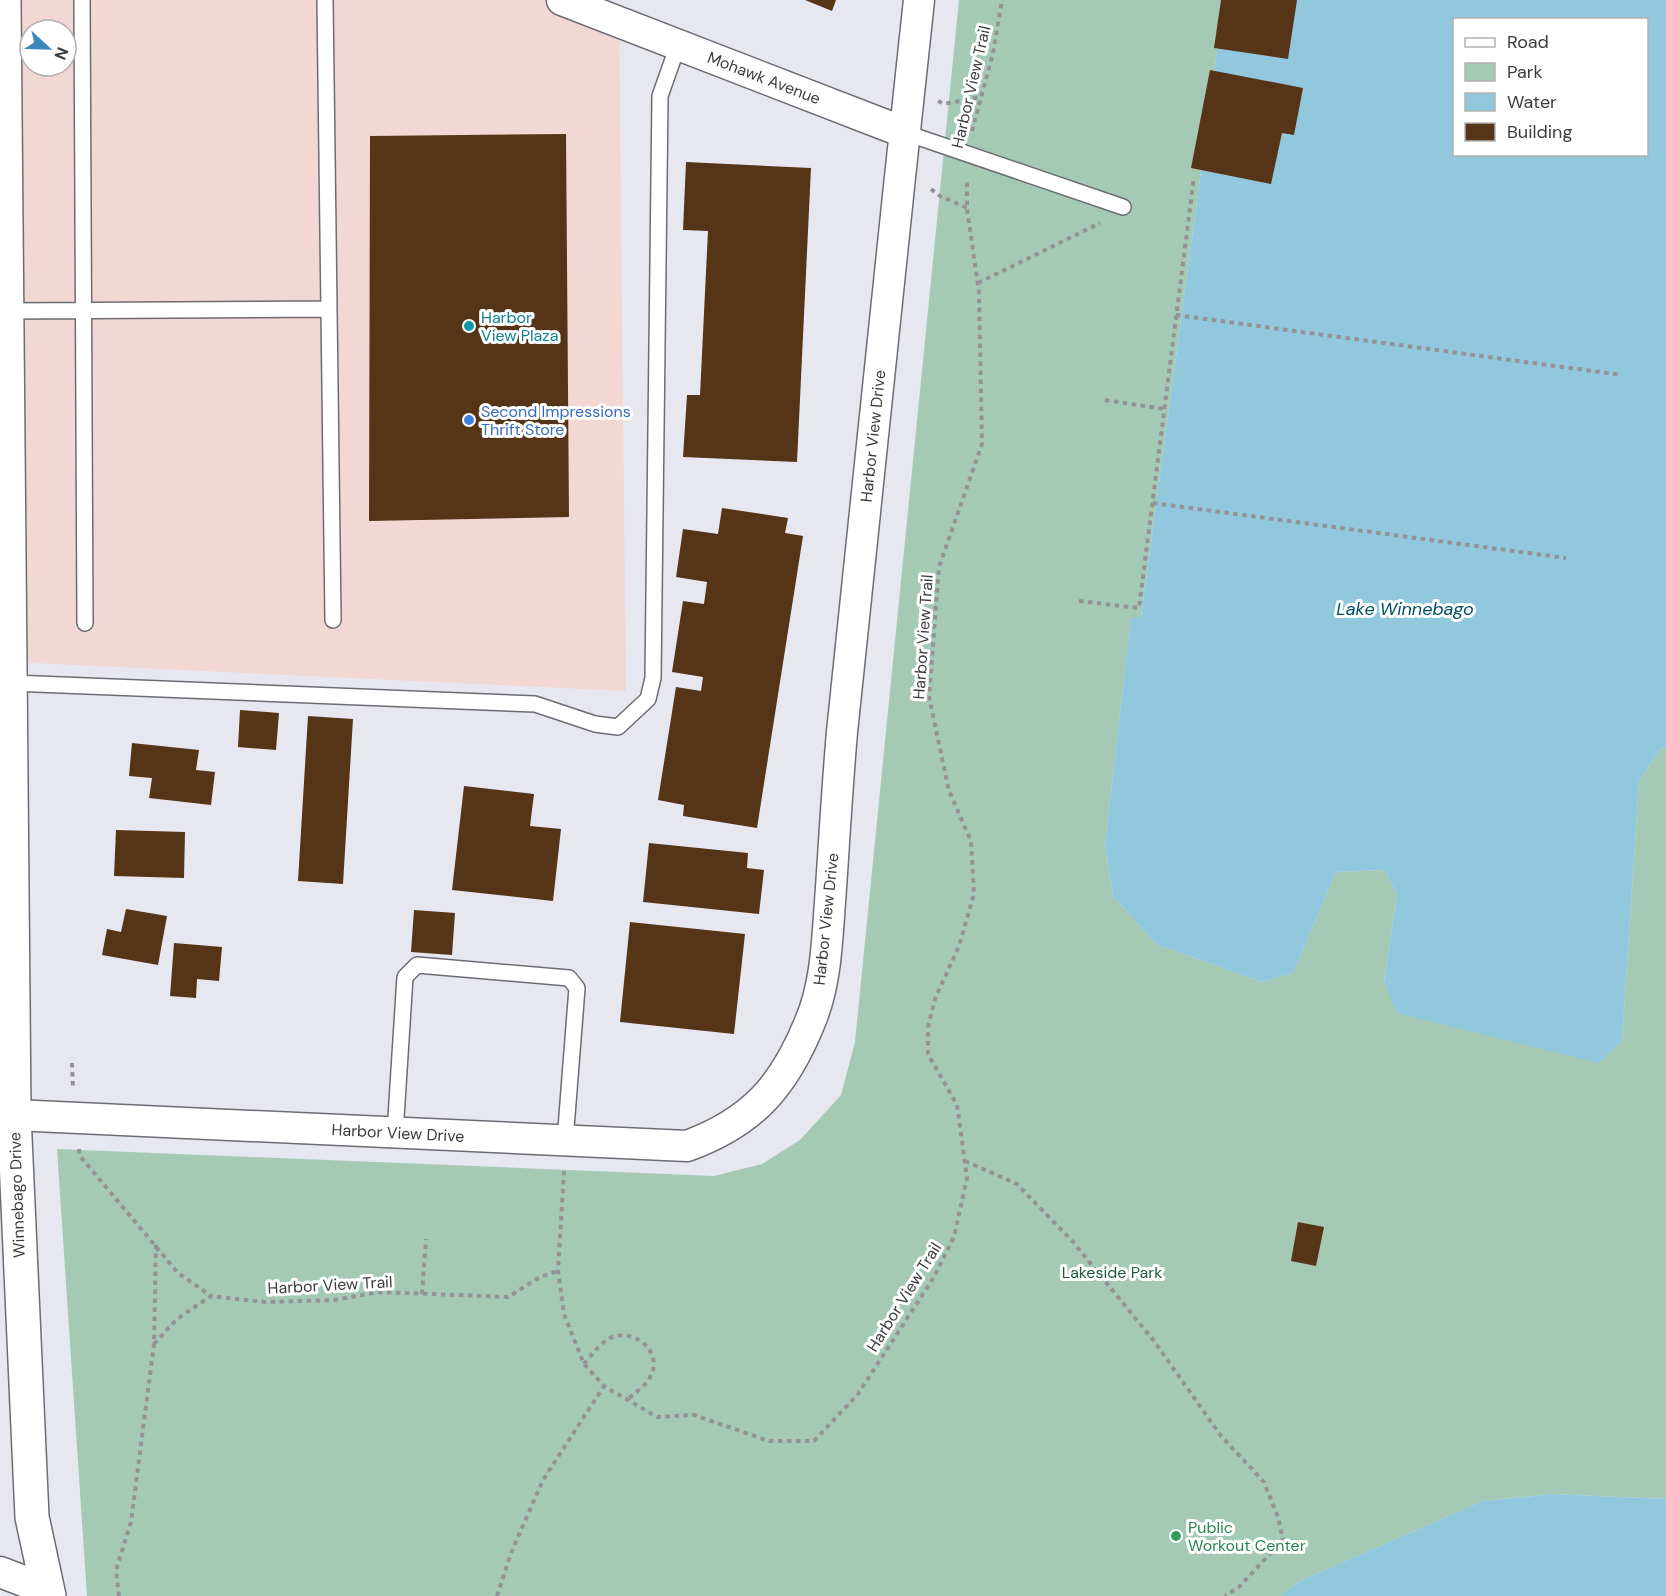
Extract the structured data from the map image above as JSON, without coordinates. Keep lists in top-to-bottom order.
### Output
{
  "streets": {
    "main road": ["Winnebago Drive"],
    "street": ["Mohawk Avenue", "Harbor View Drive"],
    "path": ["Harbor View Trail"]
  },
  "crossings": [
    ["Mohawk Avenue", "Harbor View Trail"],
    ["Mohawk Avenue", "Harbor View Drive"],
    ["Harbor View Drive", "Winnebago Drive"]
  ],
  "water": ["Lake Winnebago"],
  "parks": ["Lakeside Park"],
  "places": ["Harbor View Plaza", "Second Impressions Thrift Store", "Public Workout Center"],
  "legend": [
    "Road",
    "Park",
    "Water",
    "Building"
  ],
  "north": "right"
}
